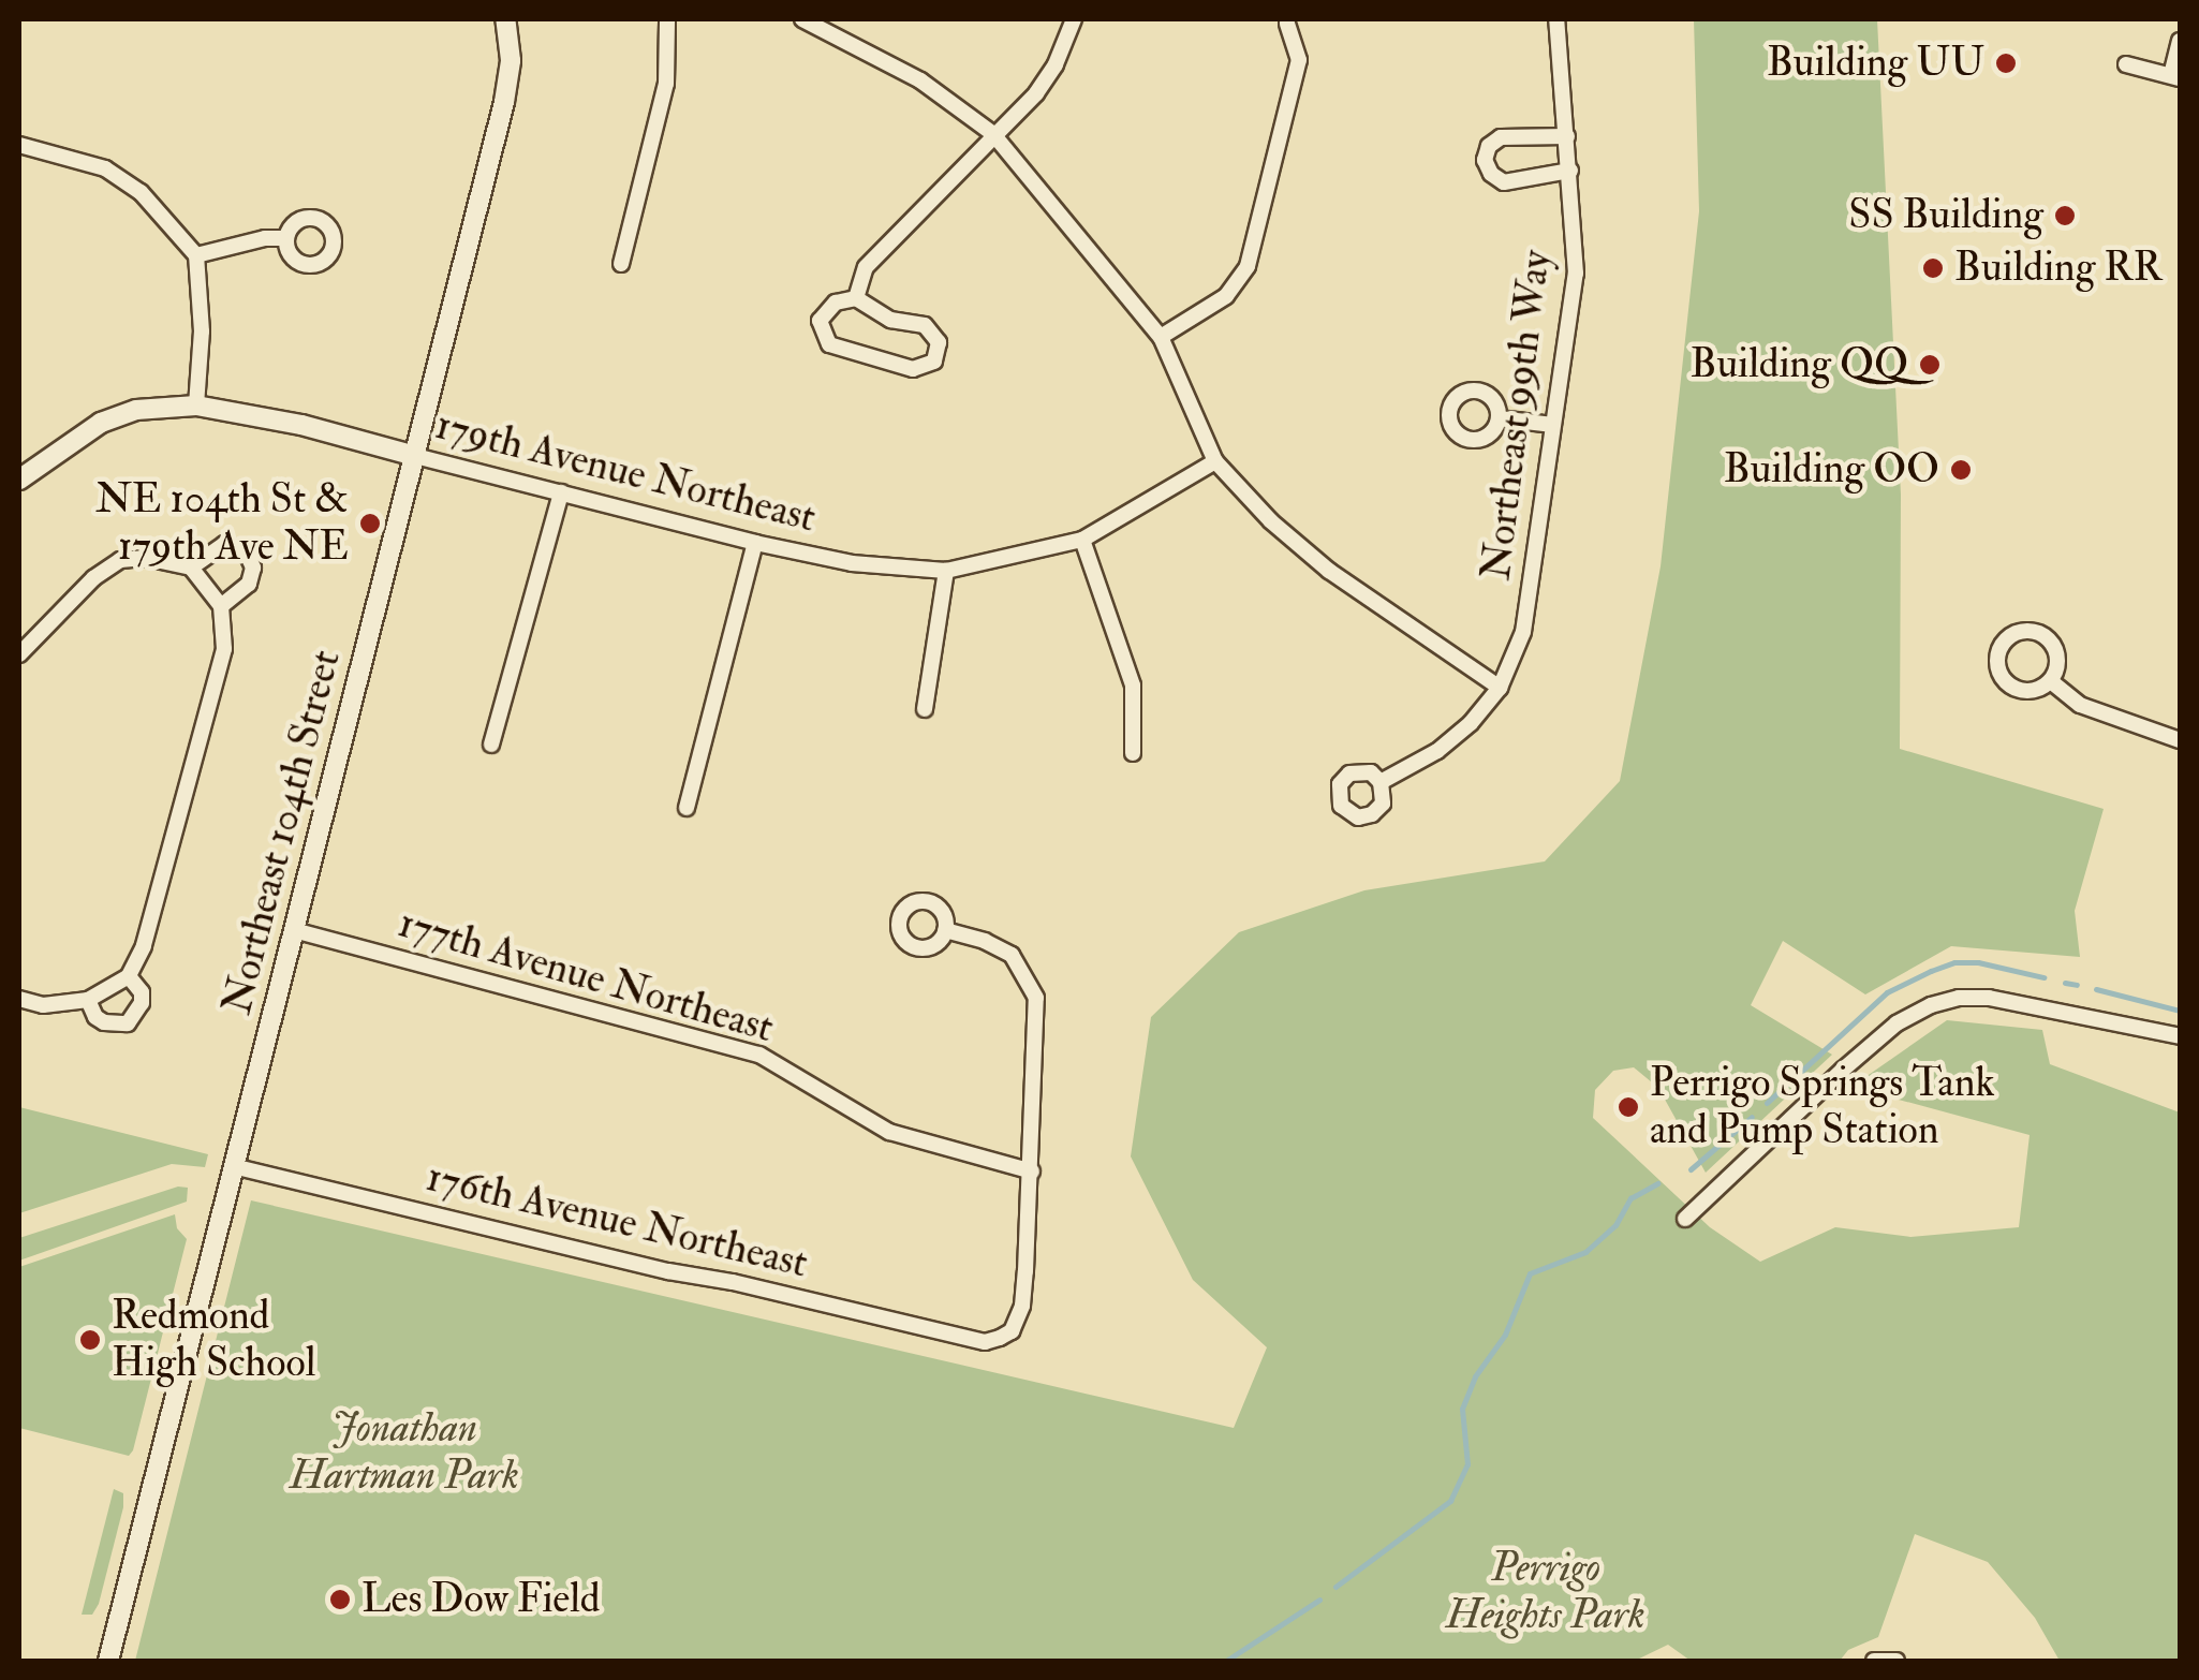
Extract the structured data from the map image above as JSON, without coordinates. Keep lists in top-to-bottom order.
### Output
{
  "streets": {
    "street": [
      "Northeast 99th Way",
      "179th Avenue Northeast",
      "Northeast 104th Street",
      "177th Avenue Northeast",
      "176th Avenue Northeast"
    ]
  },
  "crossings": [
    ["179th Avenue Northeast", "Northeast 104th Street"],
    ["Northeast 104th Street", "177th Avenue Northeast"],
    ["Northeast 104th Street", "176th Avenue Northeast"],
    ["177th Avenue Northeast", "176th Avenue Northeast"]
  ],
  "parks": ["Jonathan Hartman Park", "Perrigo Heights Park"],
  "places": [
    "Building UU",
    "SS Building",
    "Building RR",
    "Building QQ",
    "Building OO",
    "NE 104th St & 179th Ave NE",
    "Perrigo Springs Tank and Pump Station",
    "Redmond High School",
    "Les Dow Field"
  ]
}
